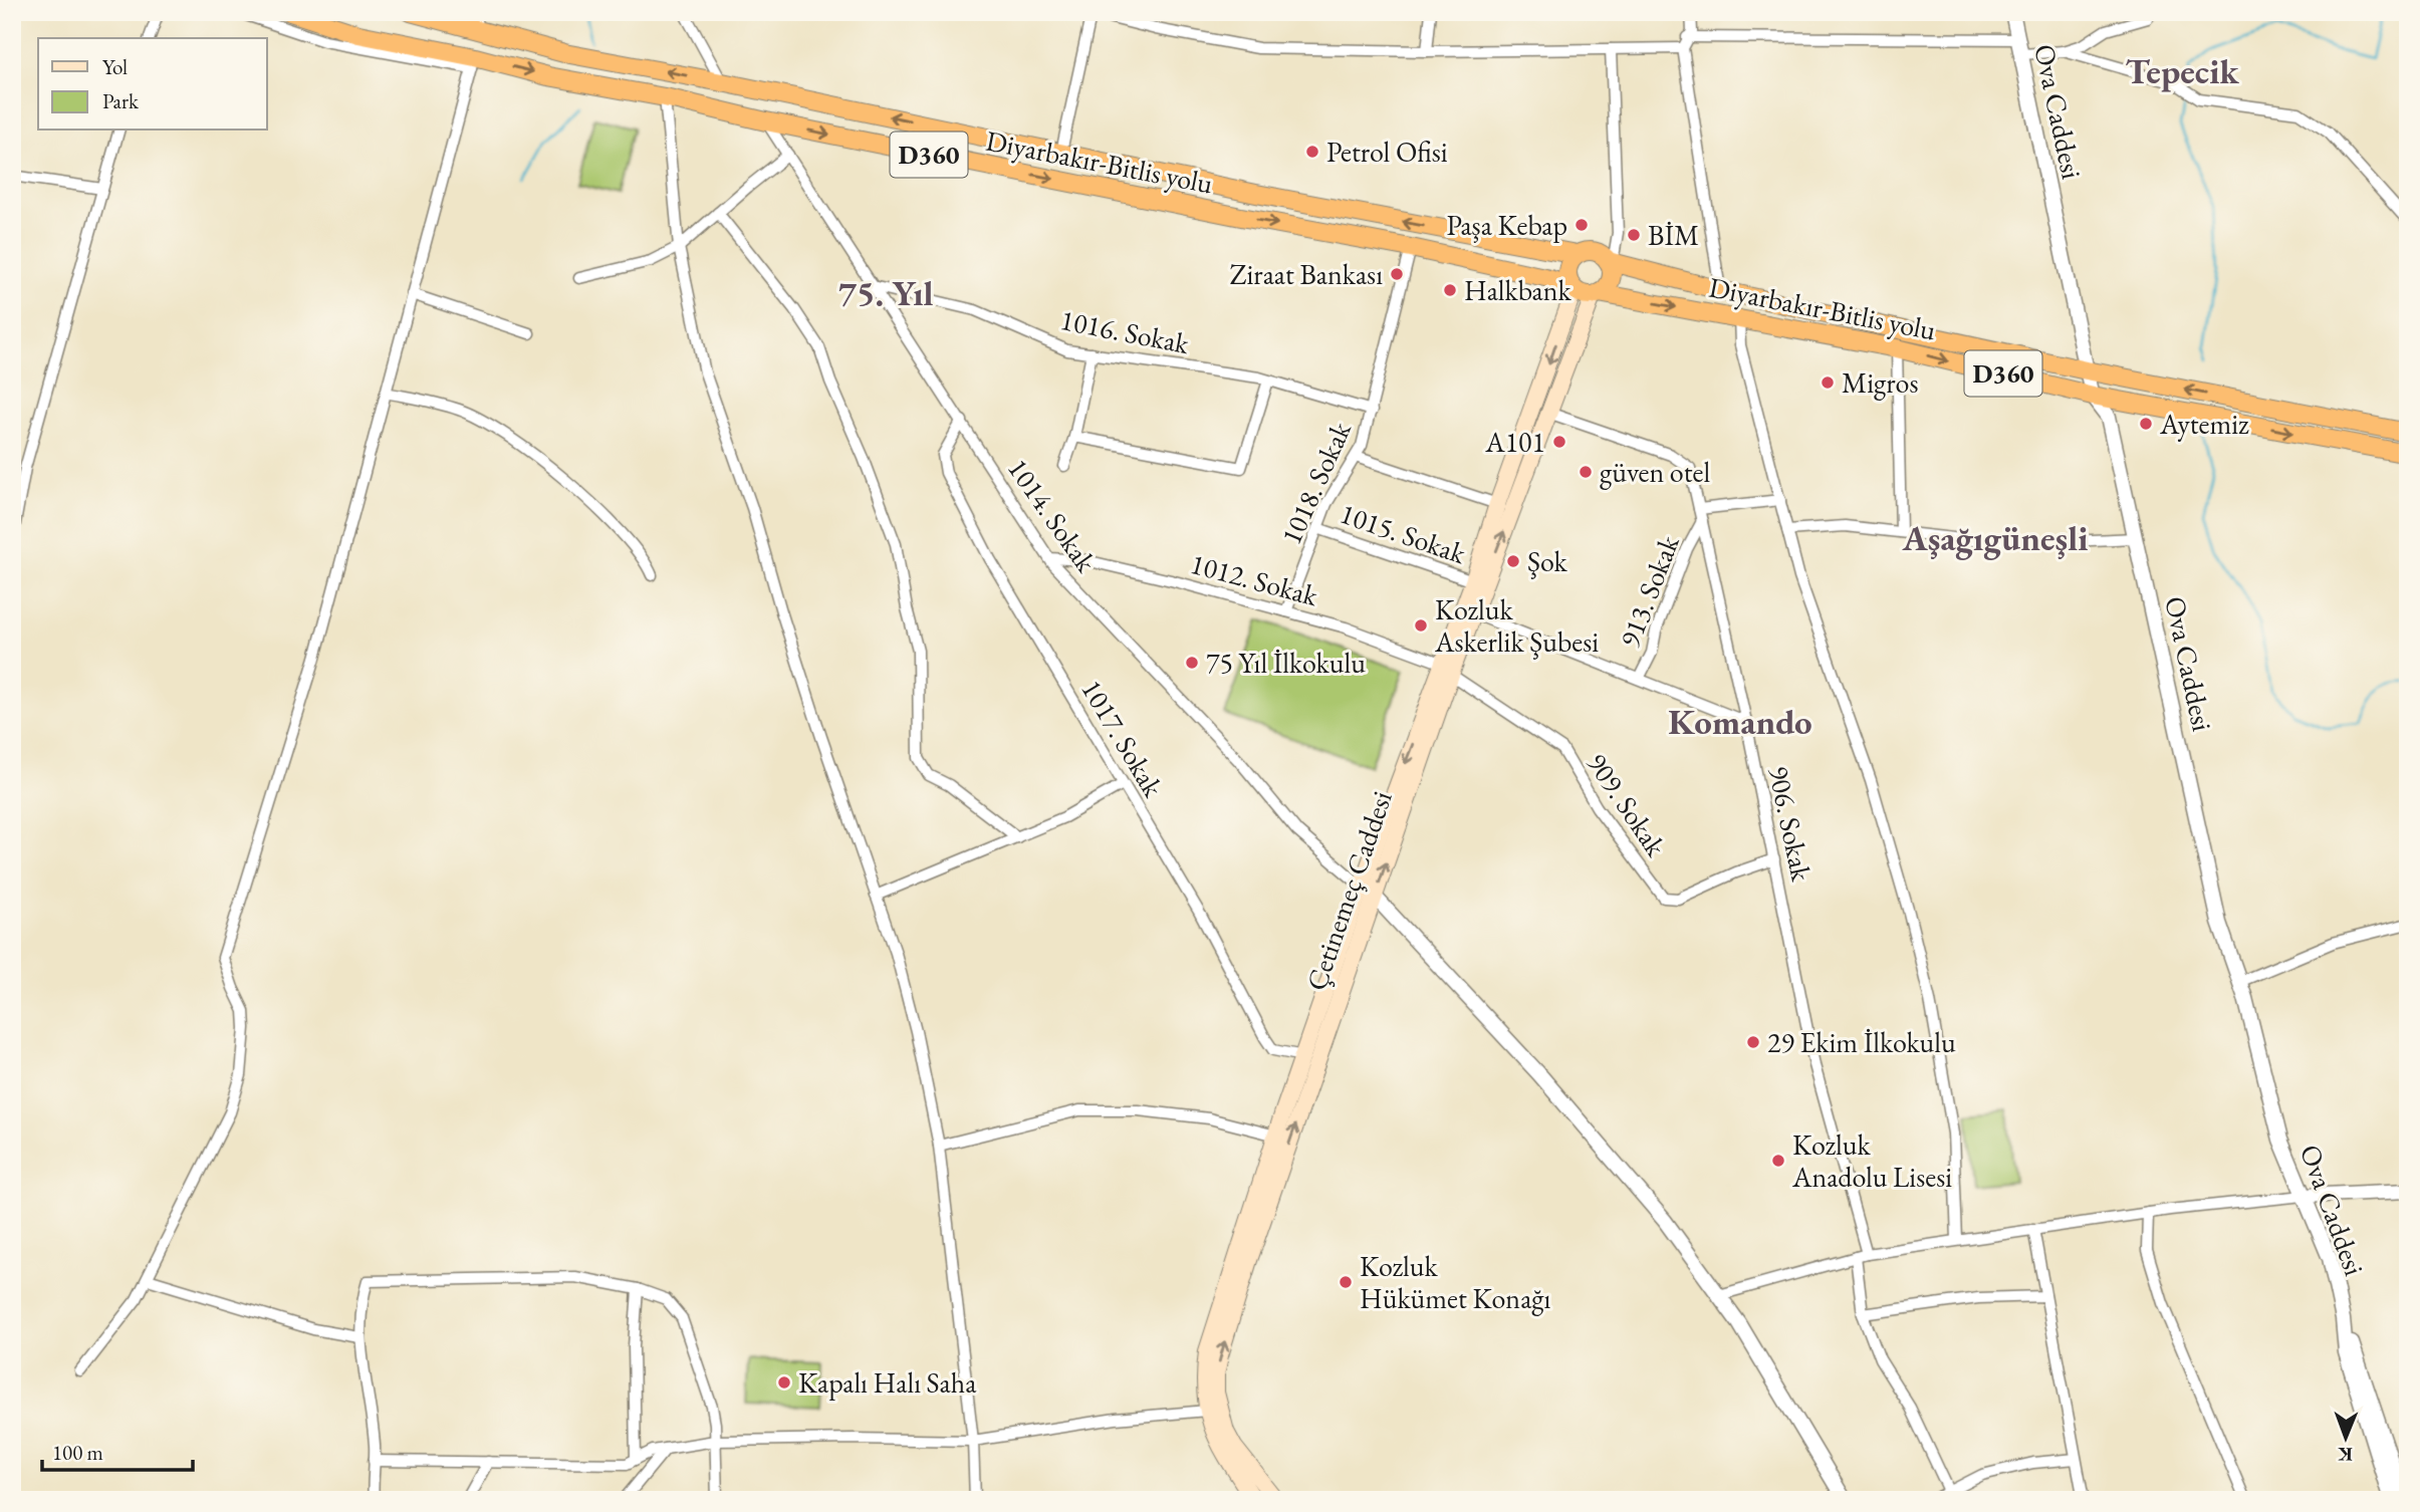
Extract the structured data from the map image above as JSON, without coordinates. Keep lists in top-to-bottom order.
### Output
{
  "streets": {
    "highway": ["D360", "Diyarbakır-Bitlis yolu"],
    "main road": ["Çetinemeç Caddesi"],
    "street": [
      "Ova Caddesi",
      "1016. Sokak",
      "1018. Sokak",
      "1014. Sokak",
      "1015. Sokak",
      "1012. Sokak",
      "913. Sokak",
      "1017. Sokak",
      "909. Sokak",
      "906. Sokak"
    ]
  },
  "crossings": [
    ["Ova Caddesi", "Diyarbakır-Bitlis yolu"],
    ["Diyarbakır-Bitlis yolu", "1018. Sokak"],
    ["Diyarbakır-Bitlis yolu", "1014. Sokak"],
    ["Diyarbakır-Bitlis yolu", "Çetinemeç Caddesi"],
    ["1016. Sokak", "1018. Sokak"],
    ["1016. Sokak", "1014. Sokak"],
    ["1018. Sokak", "1015. Sokak"],
    ["1018. Sokak", "1012. Sokak"],
    ["1014. Sokak", "1012. Sokak"],
    ["1014. Sokak", "1017. Sokak"],
    ["1014. Sokak", "Çetinemeç Caddesi"],
    ["1015. Sokak", "Çetinemeç Caddesi"],
    ["1012. Sokak", "909. Sokak"],
    ["1012. Sokak", "Çetinemeç Caddesi"],
    ["913. Sokak", "906. Sokak"],
    ["1017. Sokak", "Çetinemeç Caddesi"],
    ["909. Sokak", "906. Sokak"],
    ["909. Sokak", "Çetinemeç Caddesi"],
    ["906. Sokak", "Çetinemeç Caddesi"]
  ],
  "districts": [
    "Tepecik",
    "75. Yıl",
    "Aşağıgüneşli",
    "Komando"
  ],
  "places": [
    "Petrol Ofisi",
    "Paşa Kebap",
    "BİM",
    "Ziraat Bankası",
    "Halkbank",
    "Migros",
    "Aytemiz",
    "A101",
    "güven otel",
    "Şok",
    "Kozluk Askerlik Şubesi",
    "75 Yıl İlkokulu",
    "29 Ekim İlkokulu",
    "Kozluk Anadolu Lisesi",
    "Kozluk Hükümet Konağı",
    "Kapalı Halı Saha"
  ],
  "legend": ["Yol", "Park"],
  "scale_bar": "100 m",
  "north": "bottom"
}
